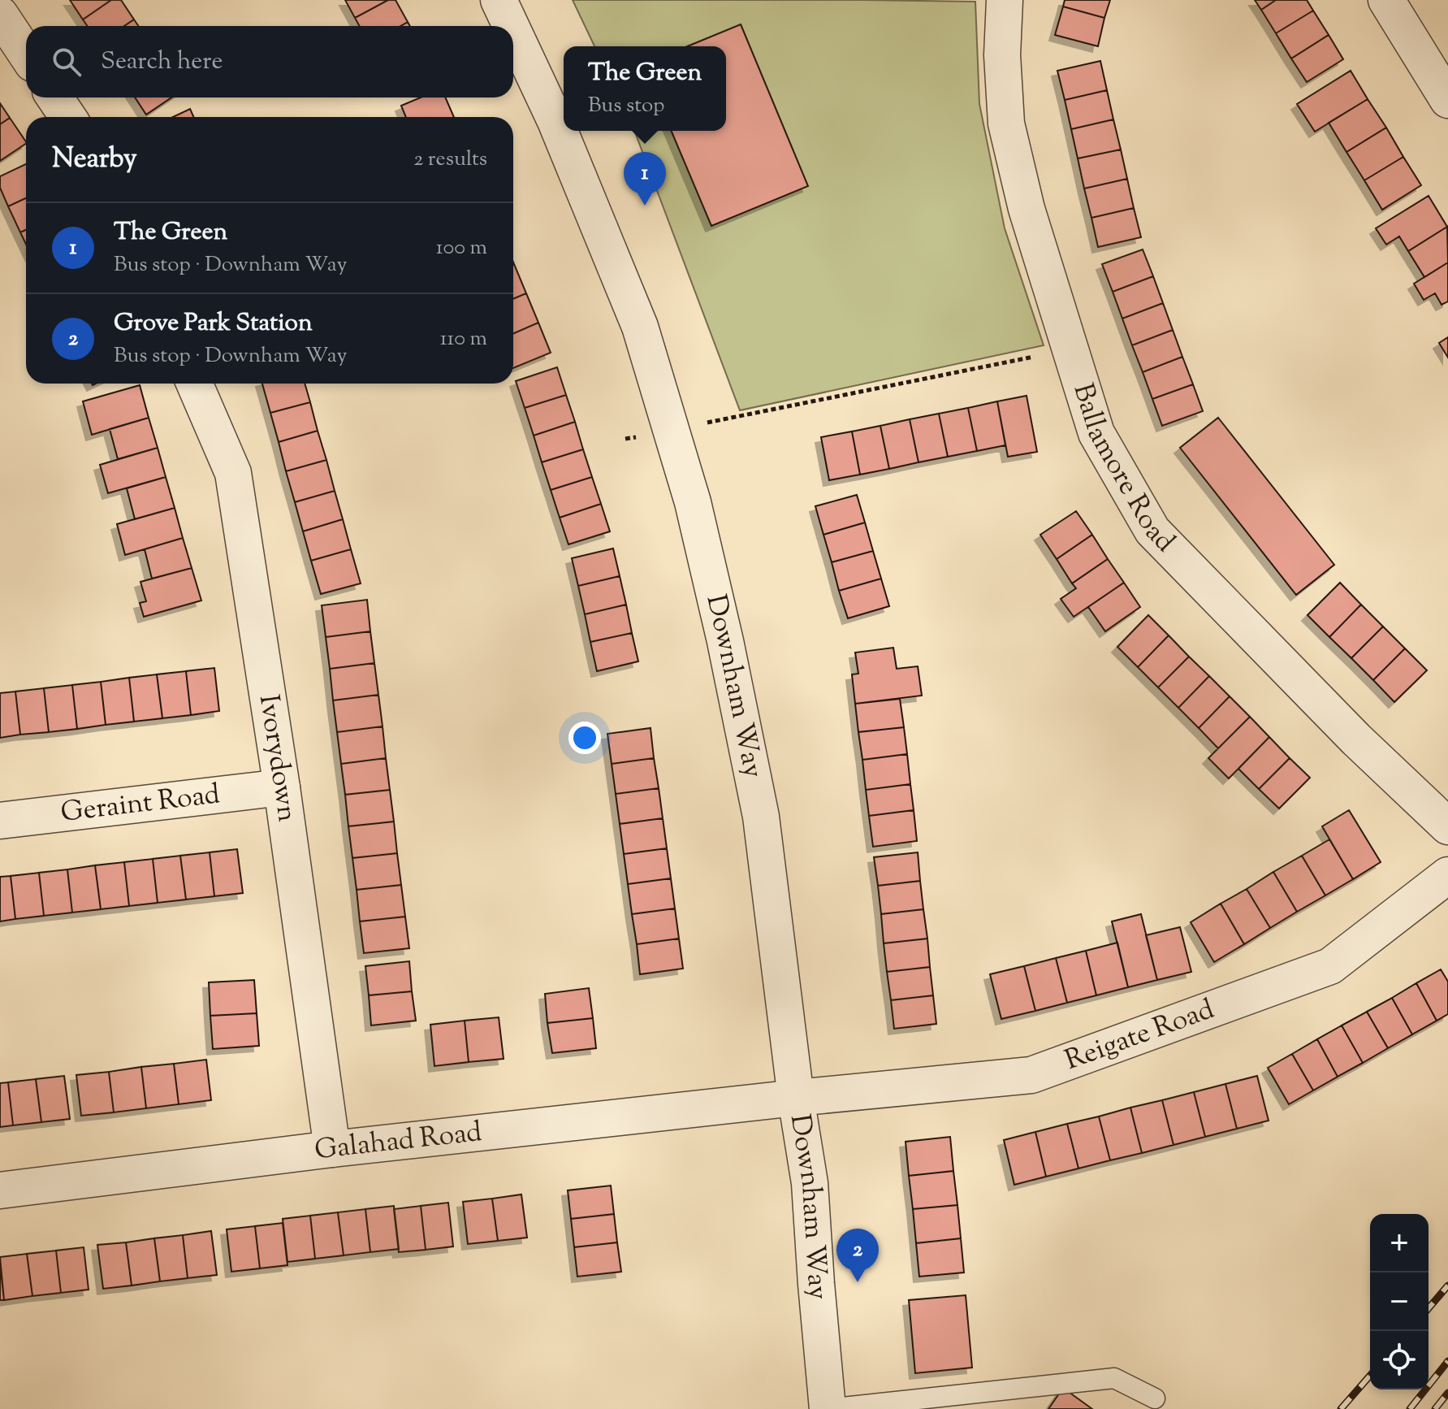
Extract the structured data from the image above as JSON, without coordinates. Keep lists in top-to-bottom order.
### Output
{
  "streets": {
    "street": [
      "Ballamore Road",
      "Downham Way",
      "Ivorydown",
      "Geraint Road",
      "Reigate Road",
      "Galahad Road"
    ]
  },
  "crossings": [
    ["Downham Way", "Reigate Road"],
    ["Downham Way", "Galahad Road"],
    ["Ivorydown", "Geraint Road"],
    ["Ivorydown", "Galahad Road"],
    ["Reigate Road", "Galahad Road"]
  ],
  "page": {
    "search": "Search here",
    "popup": ["The Green", "Bus stop"],
    "heading": ["Nearby", "2 results"],
    "pins": ["1", "2"],
    "list": [
      {
        "mark": "1",
        "name": "The Green",
        "note": "Bus stop · Downham Way",
        "value": "100 m"
      },
      {
        "mark": "2",
        "name": "Grove Park Station",
        "note": "Bus stop · Downham Way",
        "value": "110 m"
      }
    ],
    "map_buttons": ["+", "−"]
  }
}
